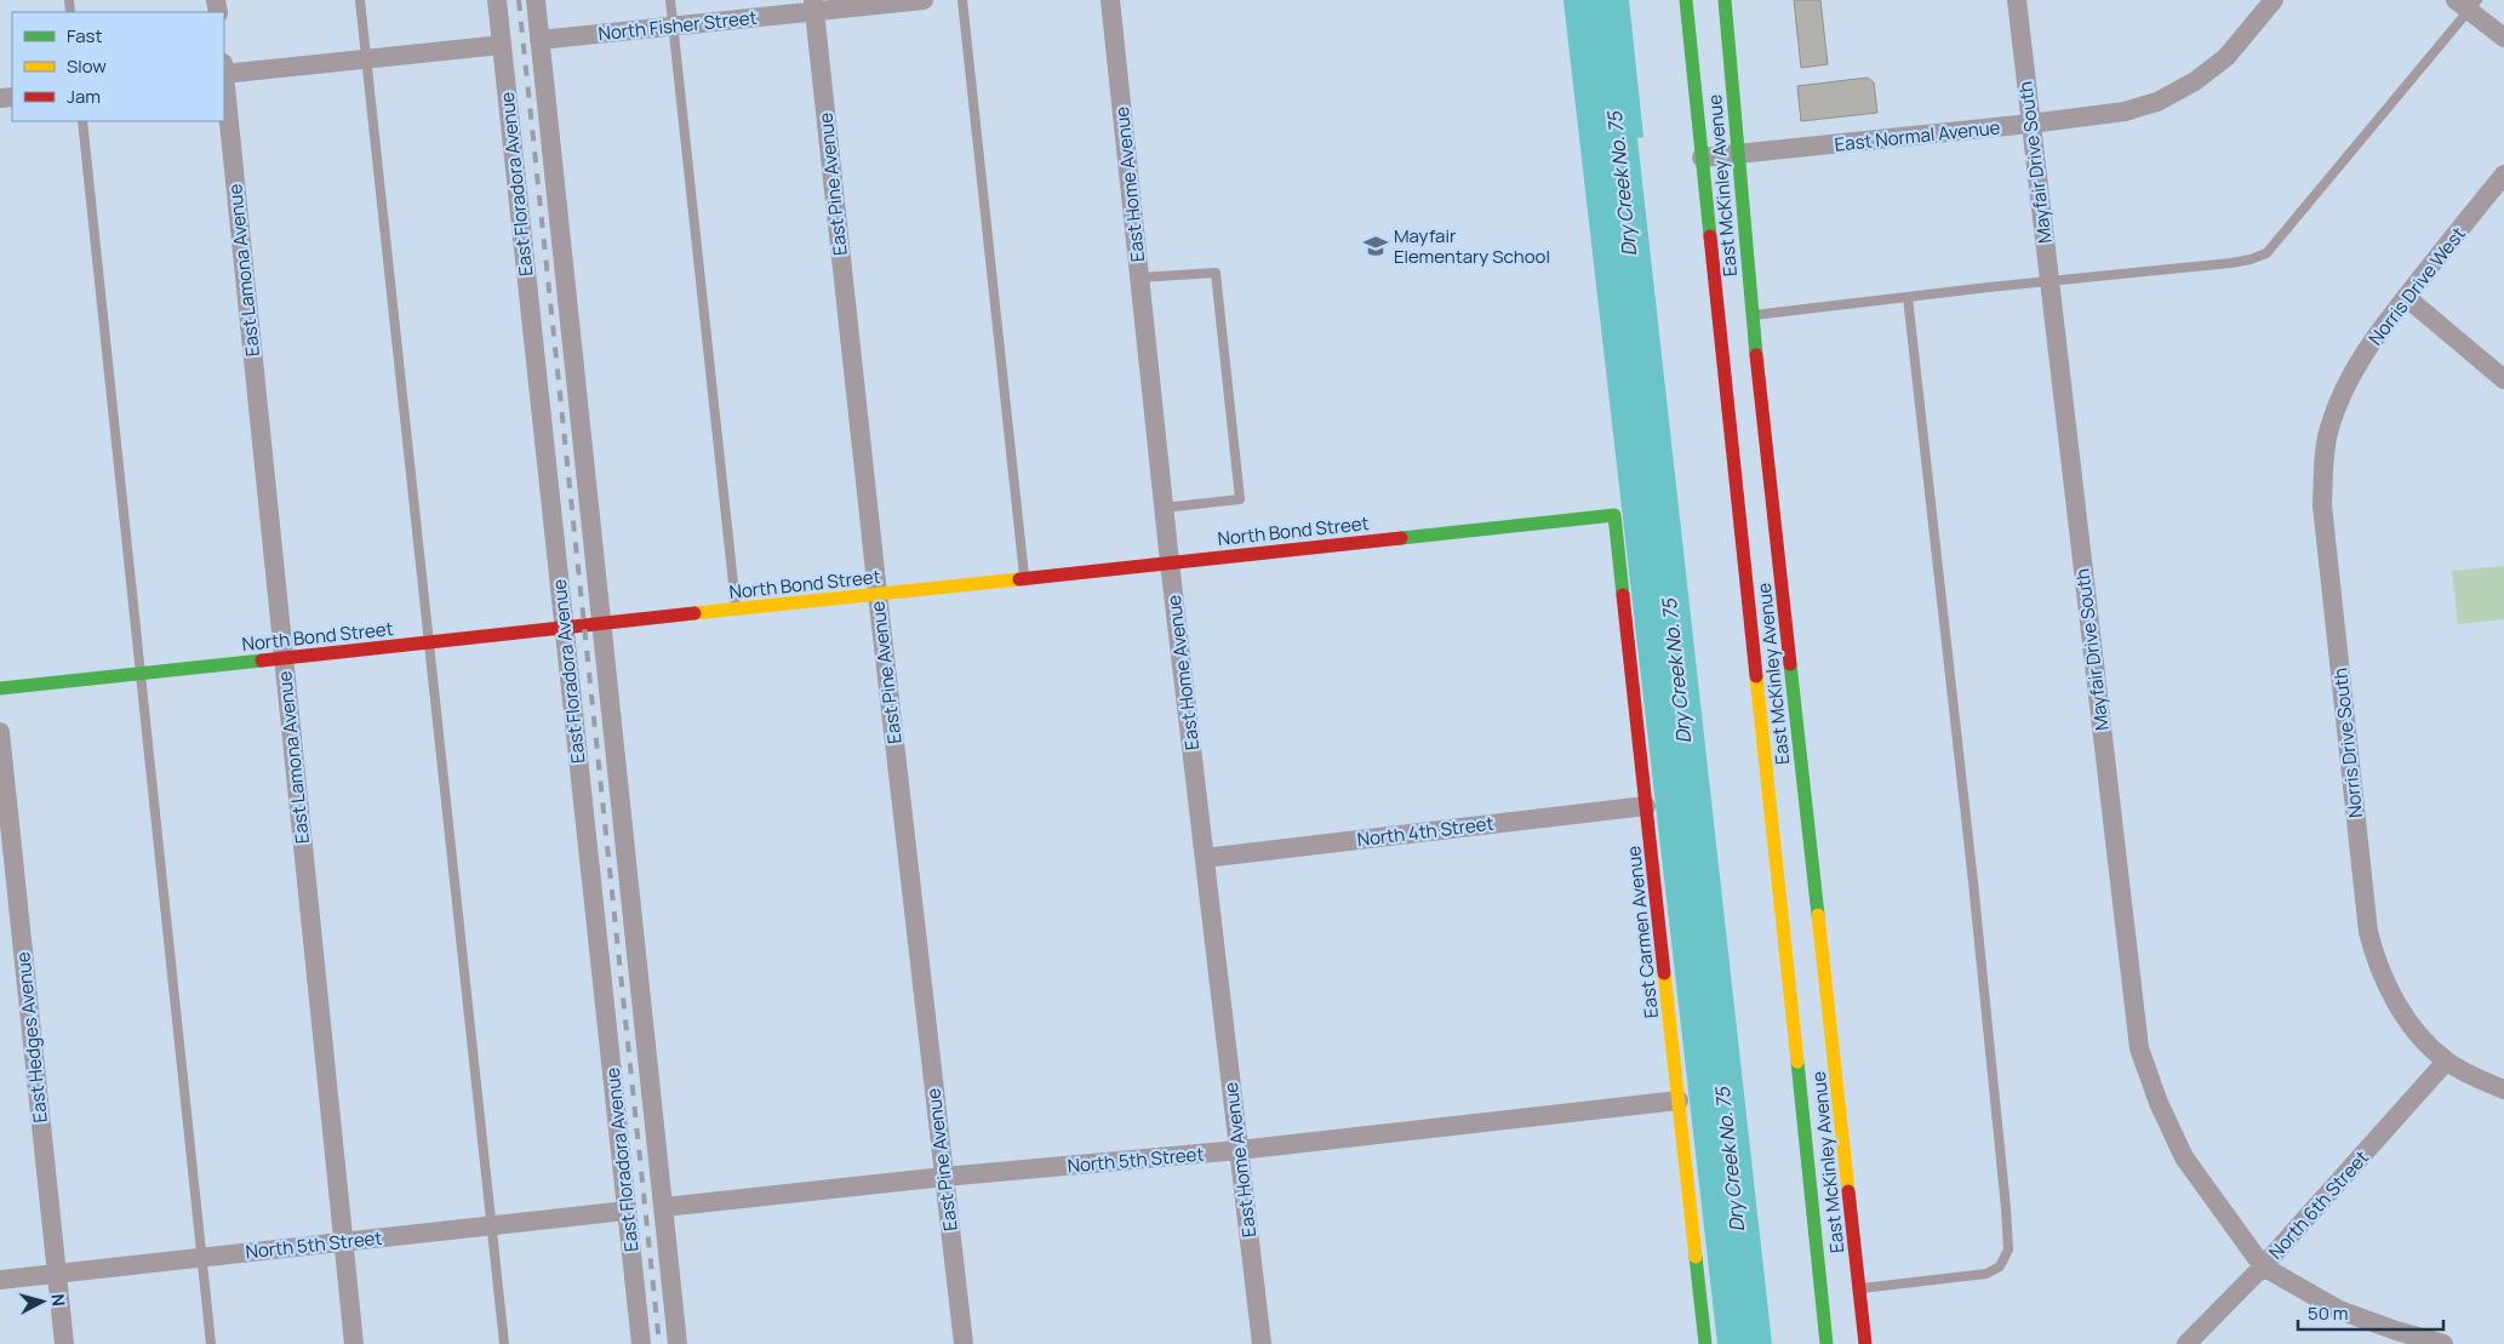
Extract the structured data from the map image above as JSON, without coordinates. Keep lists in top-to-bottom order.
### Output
{
  "streets": {
    "main road": ["East McKinley Avenue", "North Bond Street", "East Carmen Avenue"],
    "street": [
      "North Fisher Street",
      "East Normal Avenue",
      "Mayfair Drive South",
      "East Floradora Avenue",
      "East Pine Avenue",
      "East Home Avenue",
      "East Lamona Avenue",
      "Norris Drive West",
      "Norris Drive South",
      "North 4th Street",
      "East Hedges Avenue",
      "North 5th Street",
      "North 6th Street"
    ]
  },
  "crossings": [
    ["North Fisher Street", "East Floradora Avenue"],
    ["North Fisher Street", "East Pine Avenue"],
    ["East Normal Avenue", "Mayfair Drive South"],
    ["East Normal Avenue", "East McKinley Avenue"],
    ["Mayfair Drive South", "North 6th Street"],
    ["East Floradora Avenue", "North Bond Street"],
    ["East Floradora Avenue", "North 5th Street"],
    ["East Pine Avenue", "North Bond Street"],
    ["East Pine Avenue", "North 5th Street"],
    ["East Home Avenue", "North Bond Street"],
    ["East Home Avenue", "North 4th Street"],
    ["East Home Avenue", "North 5th Street"],
    ["East Lamona Avenue", "North Bond Street"],
    ["East Lamona Avenue", "North 5th Street"],
    ["Norris Drive West", "Norris Drive South"],
    ["North Bond Street", "East Carmen Avenue"],
    ["Norris Drive South", "North 6th Street"],
    ["North 4th Street", "East Carmen Avenue"],
    ["East Carmen Avenue", "North 5th Street"],
    ["East Hedges Avenue", "North 5th Street"]
  ],
  "water": ["Dry Creek No. 75"],
  "places": {
    "school or university": ["Mayfair Elementary School"]
  },
  "legend": ["Fast", "Slow", "Jam"],
  "scale_bar": "50 m",
  "north": "right"
}
